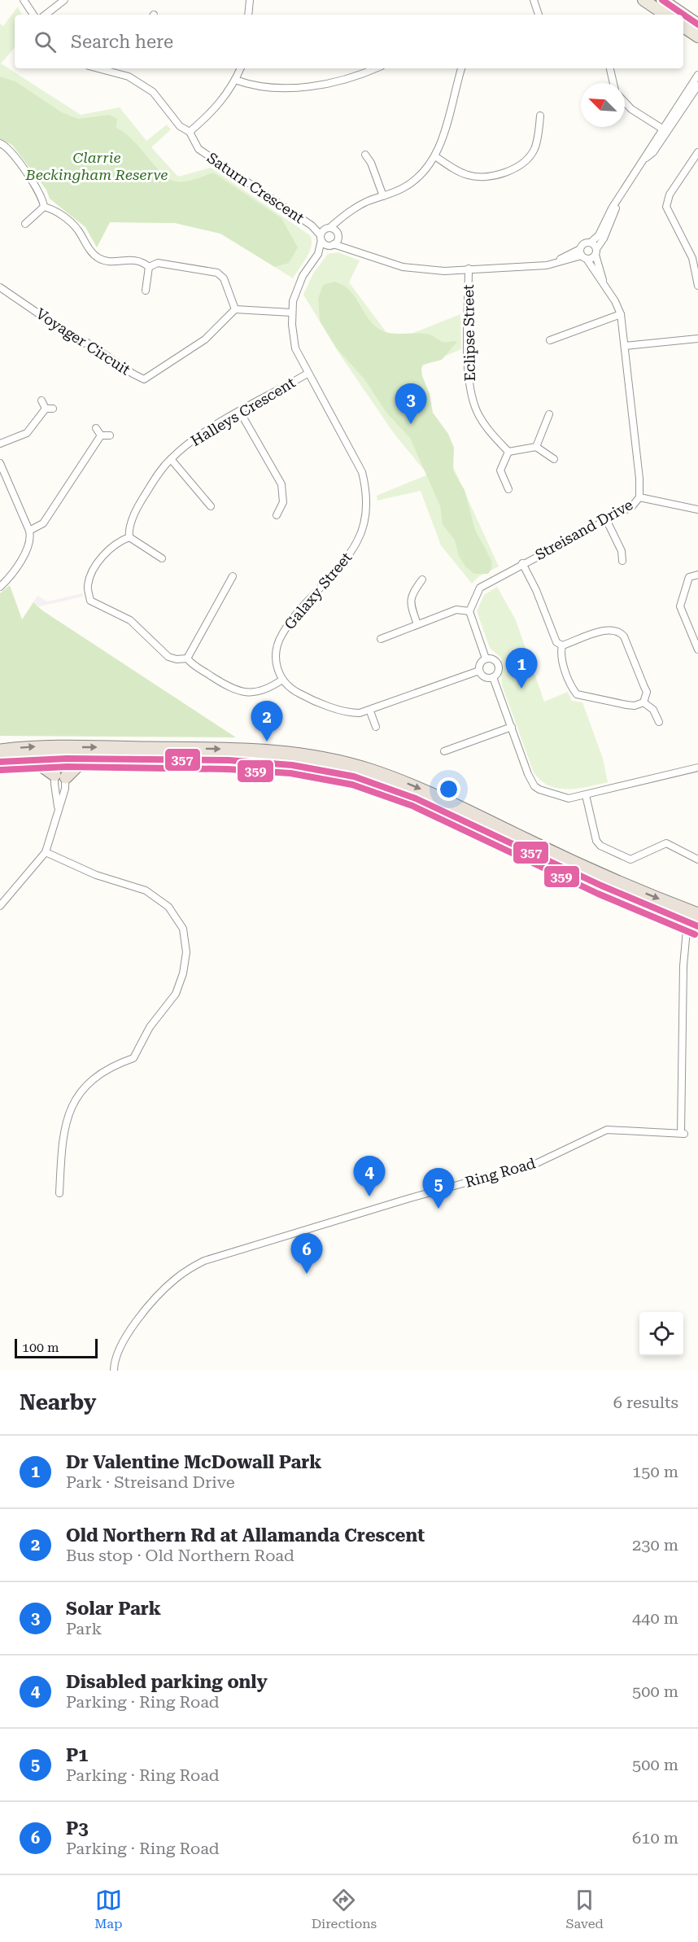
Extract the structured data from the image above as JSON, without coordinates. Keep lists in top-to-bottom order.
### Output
{
  "streets": {
    "street": [
      "Saturn Crescent",
      "Eclipse Street",
      "Voyager Circuit",
      "Halleys Crescent",
      "Streisand Drive",
      "Galaxy Street",
      "Ring Road"
    ]
  },
  "crossings": [
    ["Saturn Crescent", "Galaxy Street"],
    ["Halleys Crescent", "Galaxy Street"]
  ],
  "parks": ["Clarrie Beckingham Reserve"],
  "lines": ["transit line 357", "transit line 359"],
  "scale_bar": "100 m",
  "north": "top left",
  "page": {
    "search": "Search here",
    "pins": [
      "3",
      "1",
      "2",
      "4",
      "5",
      "6"
    ],
    "scale": "100 m",
    "heading": ["Nearby", "6 results"],
    "list": [
      {
        "mark": "1",
        "name": "Dr Valentine McDowall Park",
        "note": "Park · Streisand Drive",
        "value": "150 m"
      },
      {
        "mark": "2",
        "name": "Old Northern Rd at Allamanda Crescent",
        "note": "Bus stop · Old Northern Road",
        "value": "230 m"
      },
      {
        "mark": "3",
        "name": "Solar Park",
        "note": "Park",
        "value": "440 m"
      },
      {
        "mark": "4",
        "name": "Disabled parking only",
        "note": "Parking · Ring Road",
        "value": "500 m"
      },
      {
        "mark": "5",
        "name": "P1",
        "note": "Parking · Ring Road",
        "value": "500 m"
      },
      {
        "mark": "6",
        "name": "P3",
        "note": "Parking · Ring Road",
        "value": "610 m"
      }
    ],
    "nav": ["Map", "Directions", "Saved"]
  }
}
